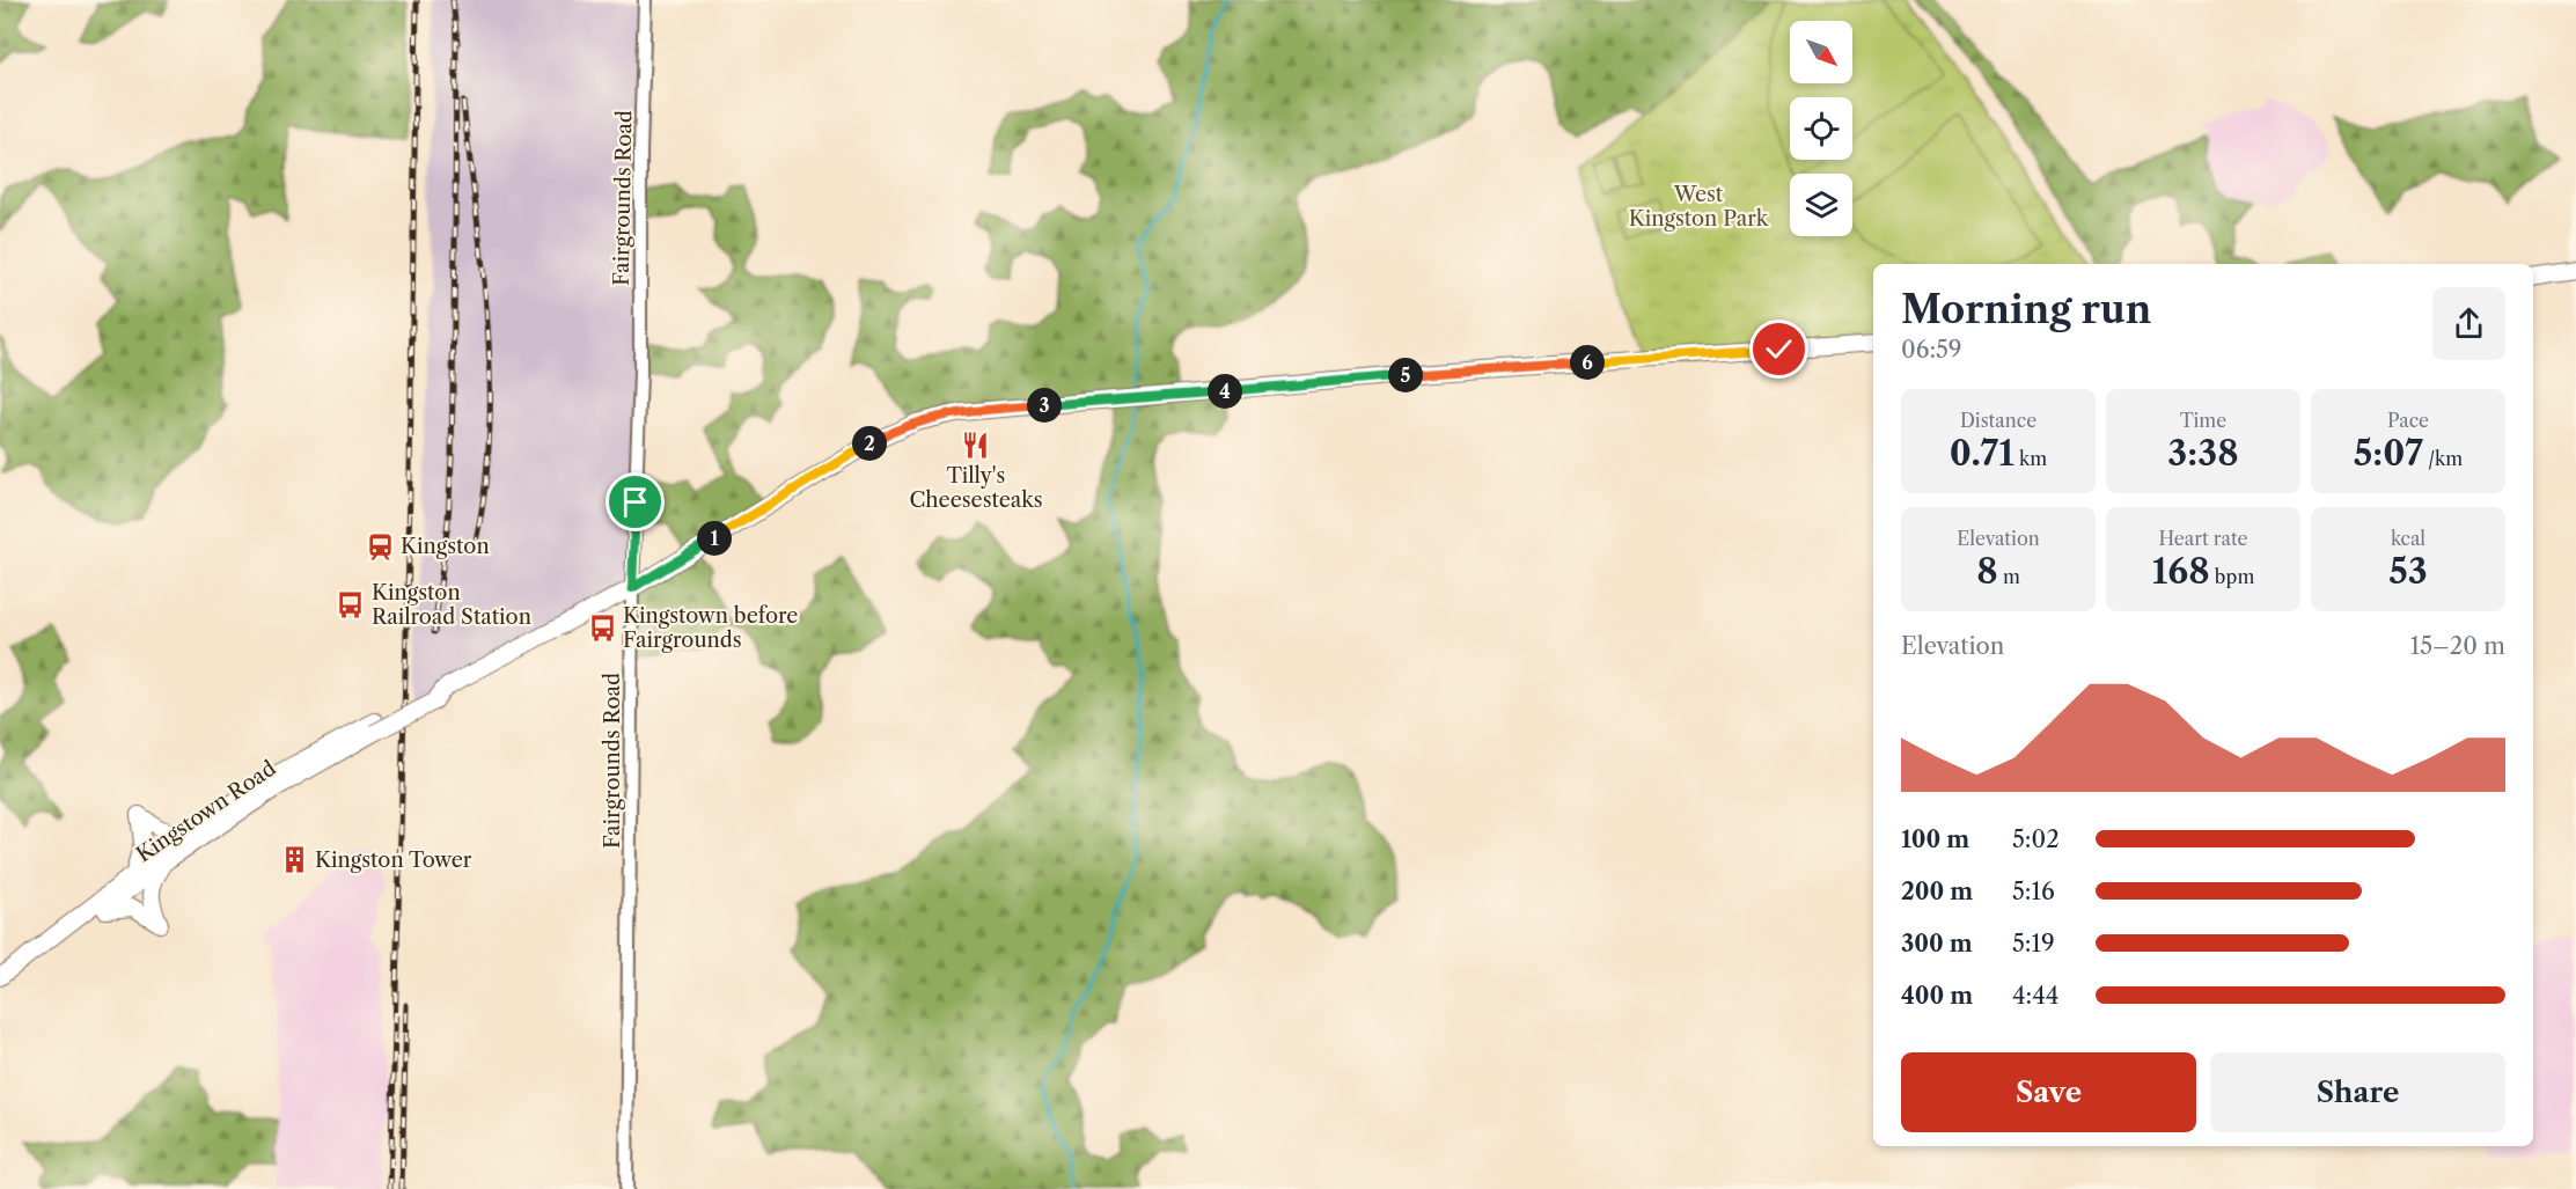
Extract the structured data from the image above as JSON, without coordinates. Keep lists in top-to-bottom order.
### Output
{
  "streets": {
    "main road": ["Kingstown Road"],
    "street": ["Fairgrounds Road"]
  },
  "crossings": [
    ["Fairgrounds Road", "Kingstown Road"]
  ],
  "parks": ["West Kingston Park"],
  "places": {
    "restaurant": ["Tilly's Cheesesteaks"],
    "station": ["Kingston"],
    "bus stop": ["Kingston Railroad Station", "Kingstown before Fairgrounds"],
    "building": ["Kingston Tower"]
  },
  "north": "bottom right",
  "page": {
    "heading": ["Morning run", "06:59"],
    "pins": [
      "6",
      "5",
      "4",
      "3",
      "2",
      "1"
    ],
    "stats": [
      ["Distance", "0.71 km"],
      ["Time", "3:38"],
      ["Pace", "5:07 /km"],
      ["Elevation", "8 m"],
      ["Heart rate", "168 bpm"],
      ["kcal", "53"]
    ],
    "chart": ["Elevation", "15–20 m"],
    "list": [
      {
        "name": "100 m",
        "note": "5:02"
      },
      {
        "name": "200 m",
        "note": "5:16"
      },
      {
        "name": "300 m",
        "note": "5:19"
      },
      {
        "name": "400 m",
        "note": "4:44"
      }
    ],
    "buttons": ["Save", "Share"]
  }
}
